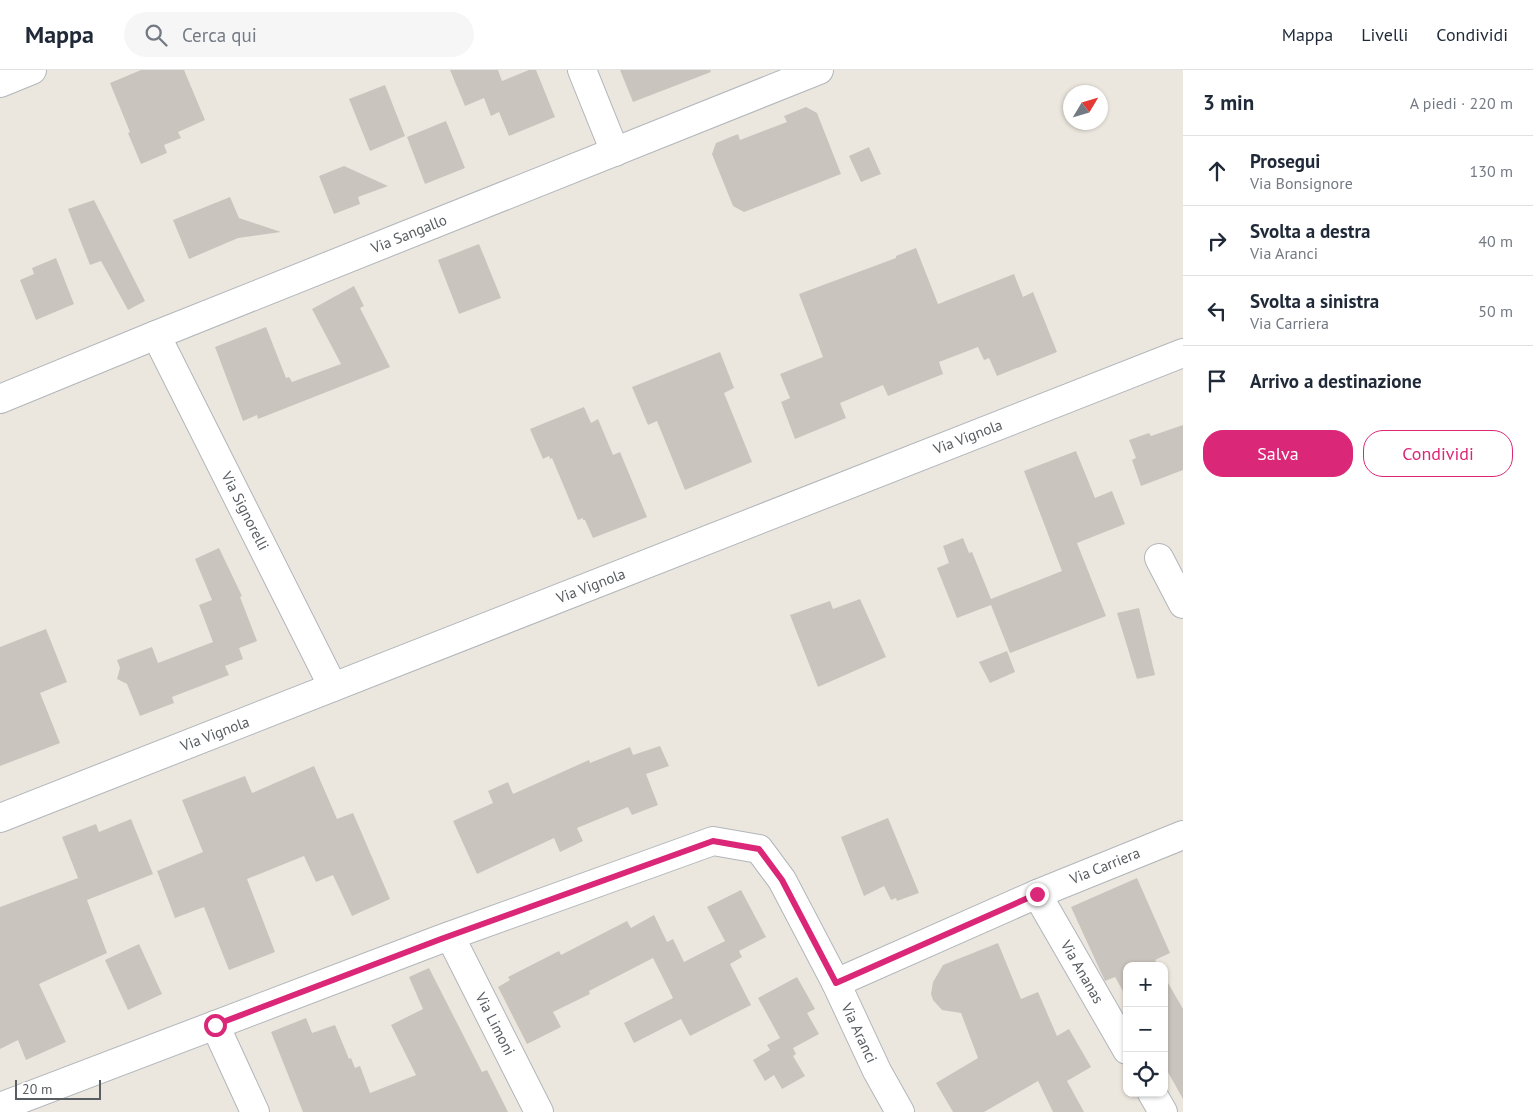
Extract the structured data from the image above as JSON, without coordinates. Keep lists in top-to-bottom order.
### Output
{
  "streets": {
    "street": [
      "Via Sangallo",
      "Via Vignola",
      "Via Signorelli",
      "Via Carriera",
      "Via Ananas",
      "Via Limoni",
      "Via Aranci"
    ]
  },
  "crossings": [
    ["Via Sangallo", "Via Signorelli"],
    ["Via Vignola", "Via Signorelli"],
    ["Via Carriera", "Via Ananas"],
    ["Via Carriera", "Via Aranci"],
    ["Via Limoni", "Via Aranci"]
  ],
  "scale_bar": "20 m",
  "north": "top right",
  "page": {
    "header": "Mappa",
    "search": "Cerca qui",
    "nav": ["Mappa", "Livelli", "Condividi"],
    "heading": ["3 min", "A piedi · 220 m"],
    "list": [
      ["Prosegui", "Via Bonsignore", "130 m"],
      ["Svolta a destra", "Via Aranci", "40 m"],
      ["Svolta a sinistra", "Via Carriera", "50 m"],
      "Arrivo a destinazione"
    ],
    "buttons": ["Salva", "Condividi"],
    "map_buttons": ["+", "−"],
    "scale": "20 m"
  }
}
